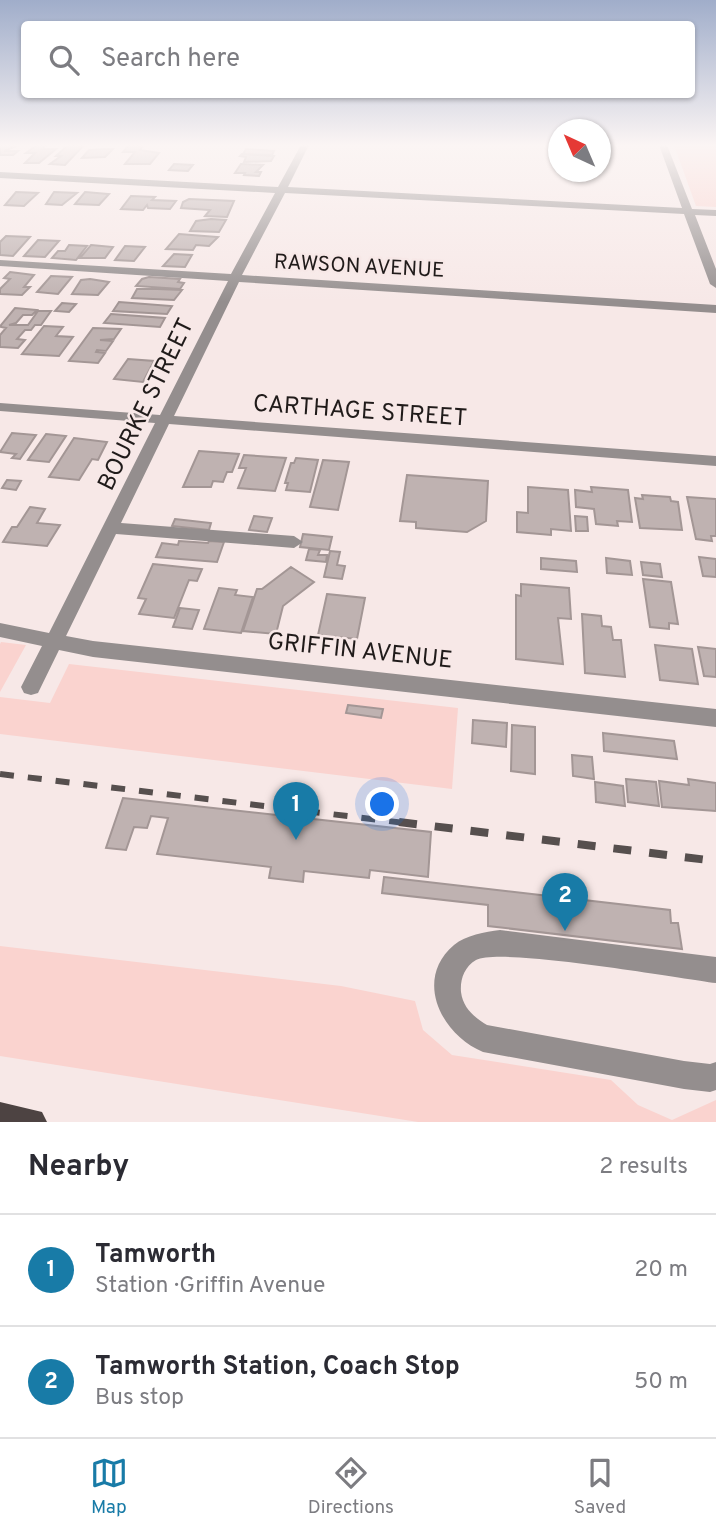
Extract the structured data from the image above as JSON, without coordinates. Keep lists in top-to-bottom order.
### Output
{
  "streets": {
    "street": [
      "RAWSON AVENUE",
      "BOURKE STREET",
      "CARTHAGE STREET",
      "GRIFFIN AVENUE"
    ]
  },
  "crossings": [
    ["RAWSON AVENUE", "BOURKE STREET"],
    ["BOURKE STREET", "CARTHAGE STREET"],
    ["BOURKE STREET", "GRIFFIN AVENUE"]
  ],
  "north": "top left",
  "page": {
    "search": "Search here",
    "pins": ["1", "2"],
    "heading": ["Nearby", "2 results"],
    "list": [
      {
        "mark": "1",
        "name": "Tamworth",
        "note": "Station · Griffin Avenue",
        "value": "20 m"
      },
      {
        "mark": "2",
        "name": "Tamworth Station, Coach Stop",
        "note": "Bus stop",
        "value": "50 m"
      }
    ],
    "nav": ["Map", "Directions", "Saved"]
  }
}
